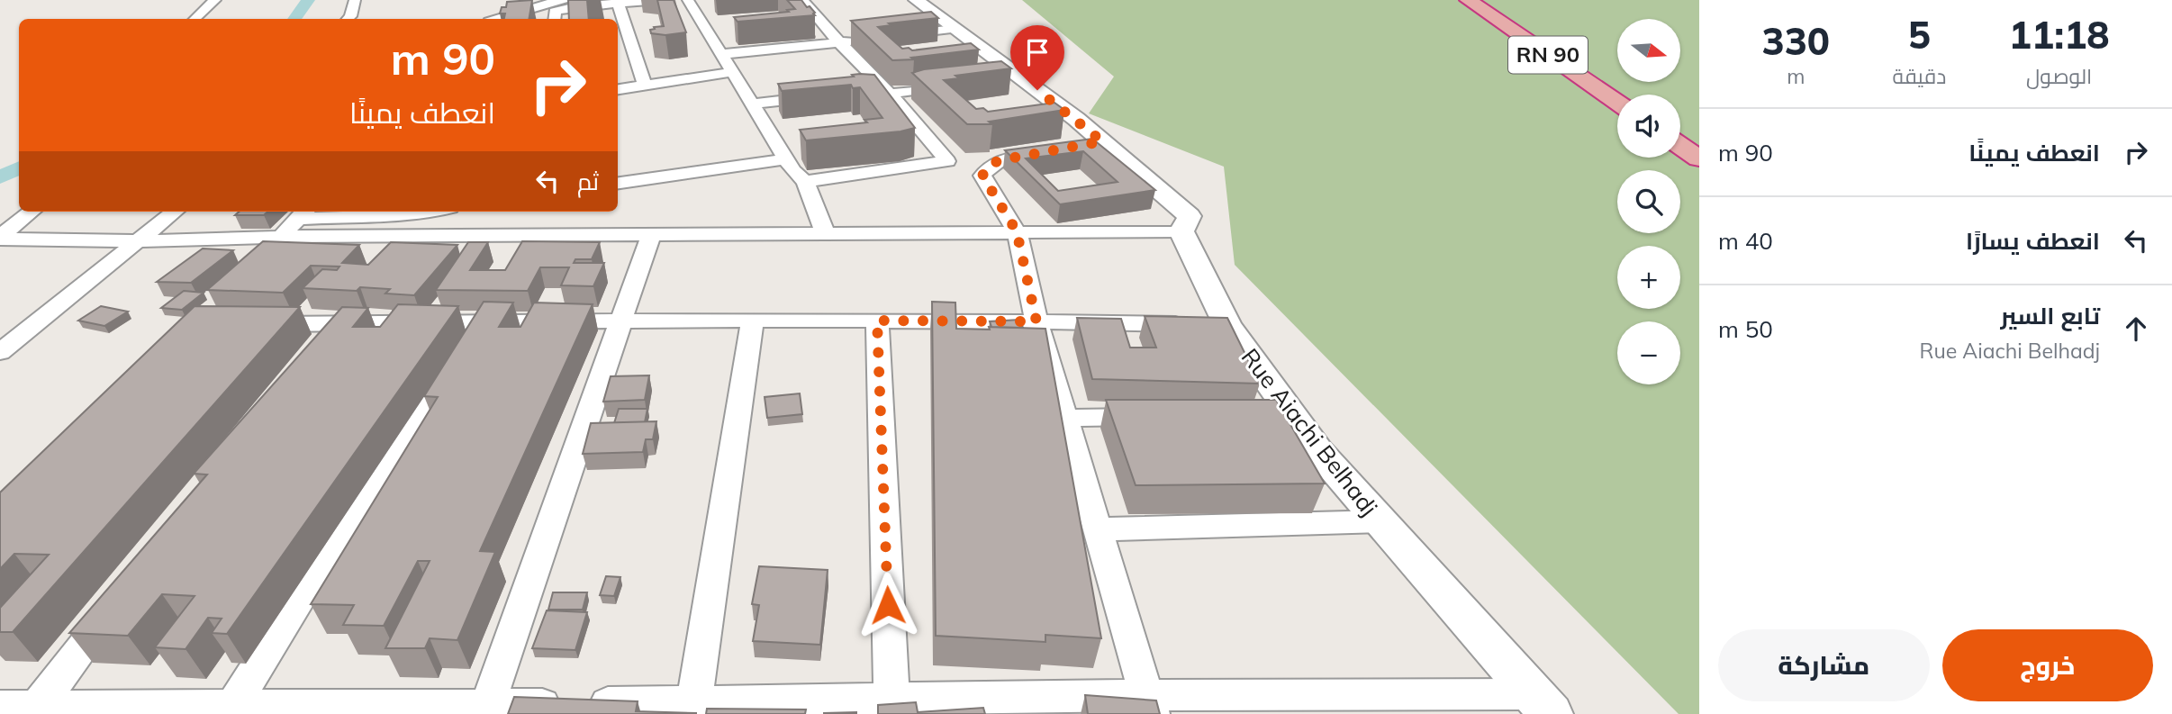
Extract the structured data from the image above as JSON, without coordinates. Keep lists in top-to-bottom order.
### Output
{
  "streets": {
    "highway": ["RN 90"],
    "street": ["Rue Aiachi Belhadj"]
  },
  "north": "right",
  "page": {
    "eta": [
      "11:18",
      "الوصول",
      "5",
      "دقيقة",
      "330",
      "m"
    ],
    "map_buttons": ["+", "−"],
    "turn": ["90 m", "انعطف يمينًا"],
    "list": [
      {
        "name": "انعطف يمينًا",
        "value": "90 m"
      },
      {
        "name": "انعطف يسارًا",
        "value": "40 m"
      },
      {
        "name": "تابع السير",
        "note": "Rue Aiachi Belhadj",
        "value": "50 m"
      }
    ],
    "then": "ثم",
    "buttons": ["خروج", "مشاركة"]
  }
}
